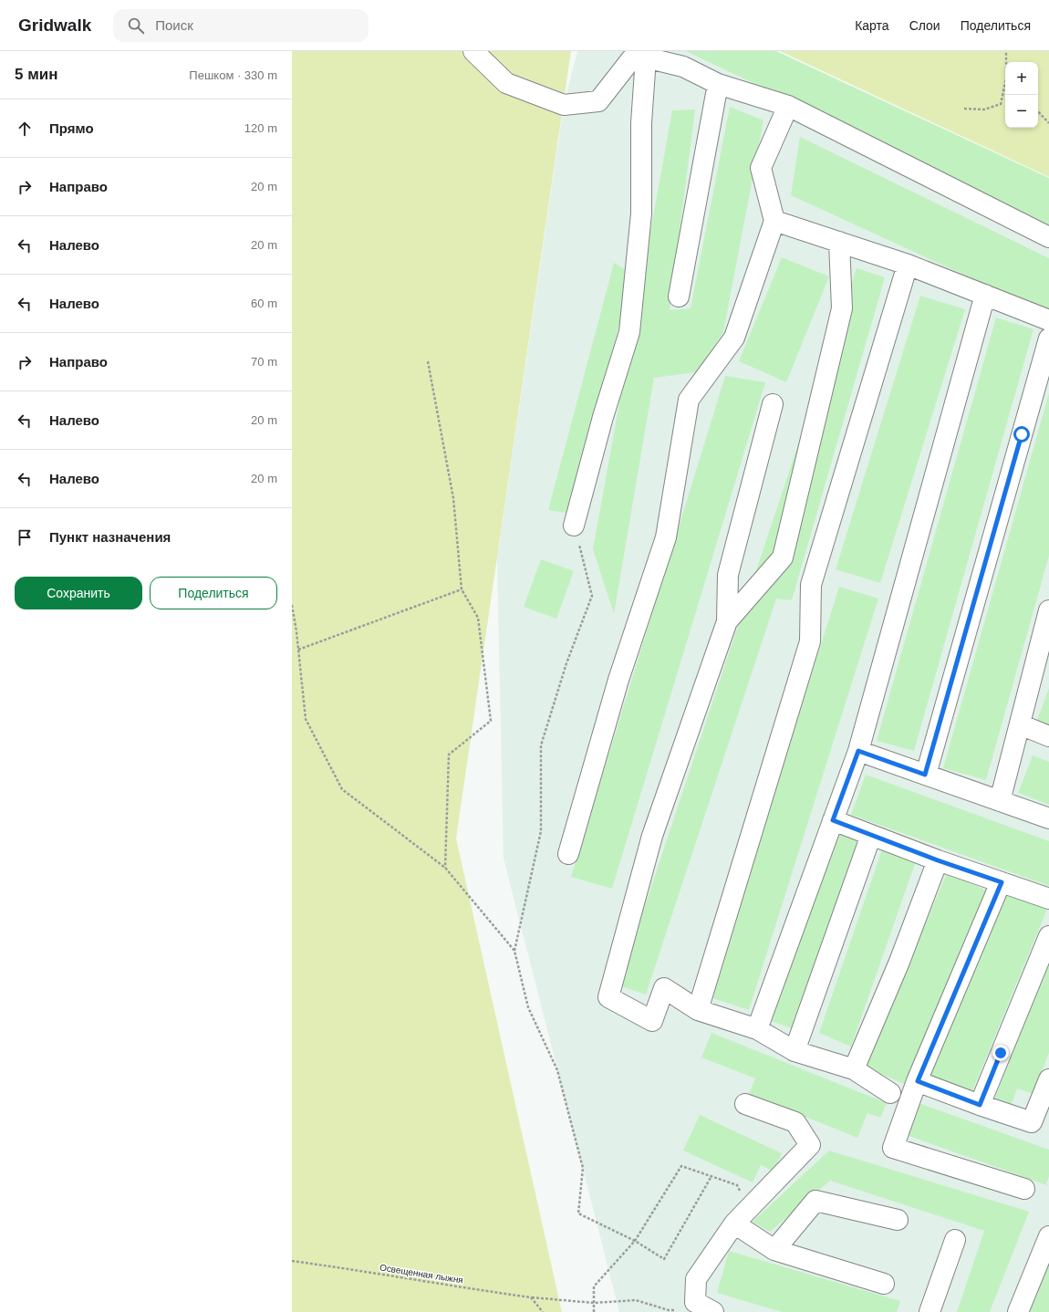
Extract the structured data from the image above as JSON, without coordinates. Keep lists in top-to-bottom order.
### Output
{
  "streets": {
    "path": ["Освещенная лыжня"]
  },
  "page": {
    "header": "Gridwalk",
    "search": "Поиск",
    "nav": ["Карта", "Слои", "Поделиться"],
    "heading": ["5 мин", "Пешком · 330 m"],
    "map_buttons": ["+", "−"],
    "list": [
      ["Прямо", "120 m"],
      ["Направо", "20 m"],
      ["Налево", "20 m"],
      ["Налево", "60 m"],
      ["Направо", "70 m"],
      ["Налево", "20 m"],
      ["Налево", "20 m"],
      "Пункт назначения"
    ],
    "buttons": ["Сохранить", "Поделиться"]
  }
}
